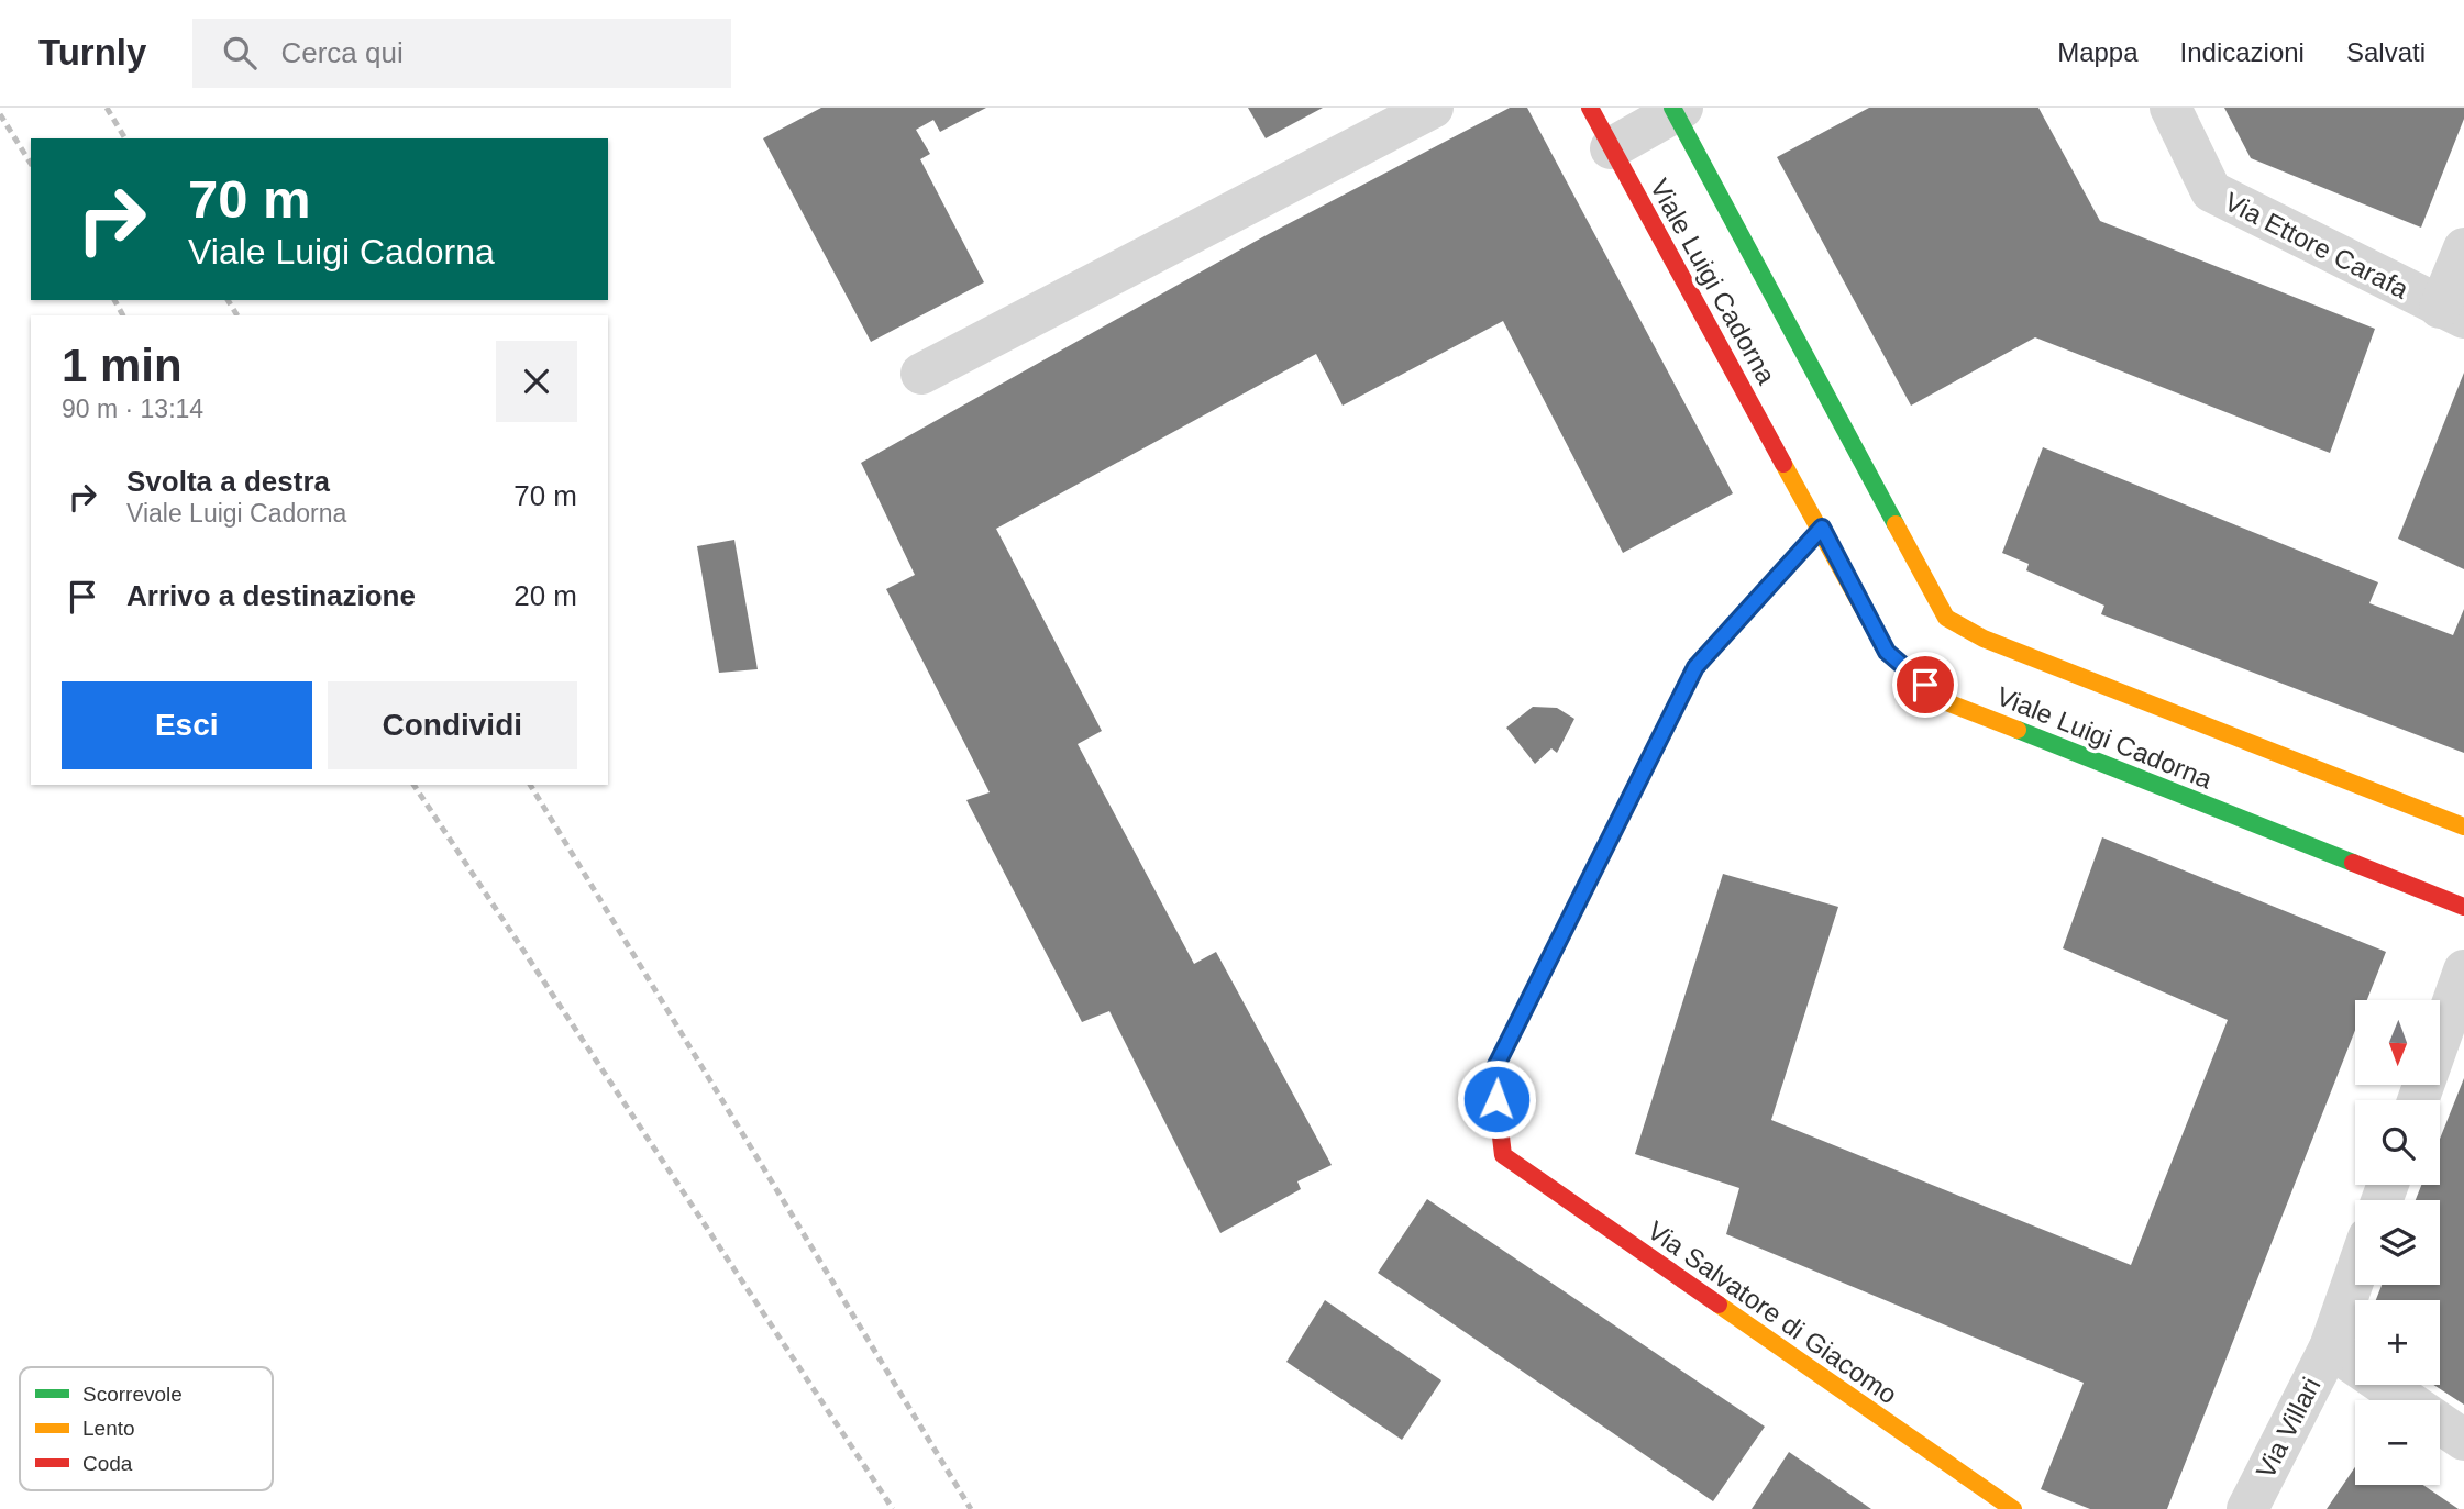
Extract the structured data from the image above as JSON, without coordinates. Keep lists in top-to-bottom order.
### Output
{
  "streets": {
    "main road": ["Viale Luigi Cadorna", "Via Salvatore di Giacomo"],
    "street": ["Via Ettore Carafa", "Via Villari"]
  },
  "crossings": [
    ["Viale Luigi Cadorna", "Via Salvatore di Giacomo"]
  ],
  "legend": ["Scorrevole", "Lento", "Coda"],
  "north": "bottom",
  "page": {
    "header": "Turnly",
    "search": "Cerca qui",
    "nav": ["Mappa", "Indicazioni", "Salvati"],
    "turn": ["70 m", "Viale Luigi Cadorna"],
    "heading": ["1 min", "90 m · 13:14"],
    "list": [
      {
        "name": "Svolta a destra",
        "note": "Viale Luigi Cadorna",
        "value": "70 m"
      },
      {
        "name": "Arrivo a destinazione",
        "value": "20 m"
      }
    ],
    "buttons": ["Esci", "Condividi"],
    "map_buttons": ["+", "−"]
  }
}
